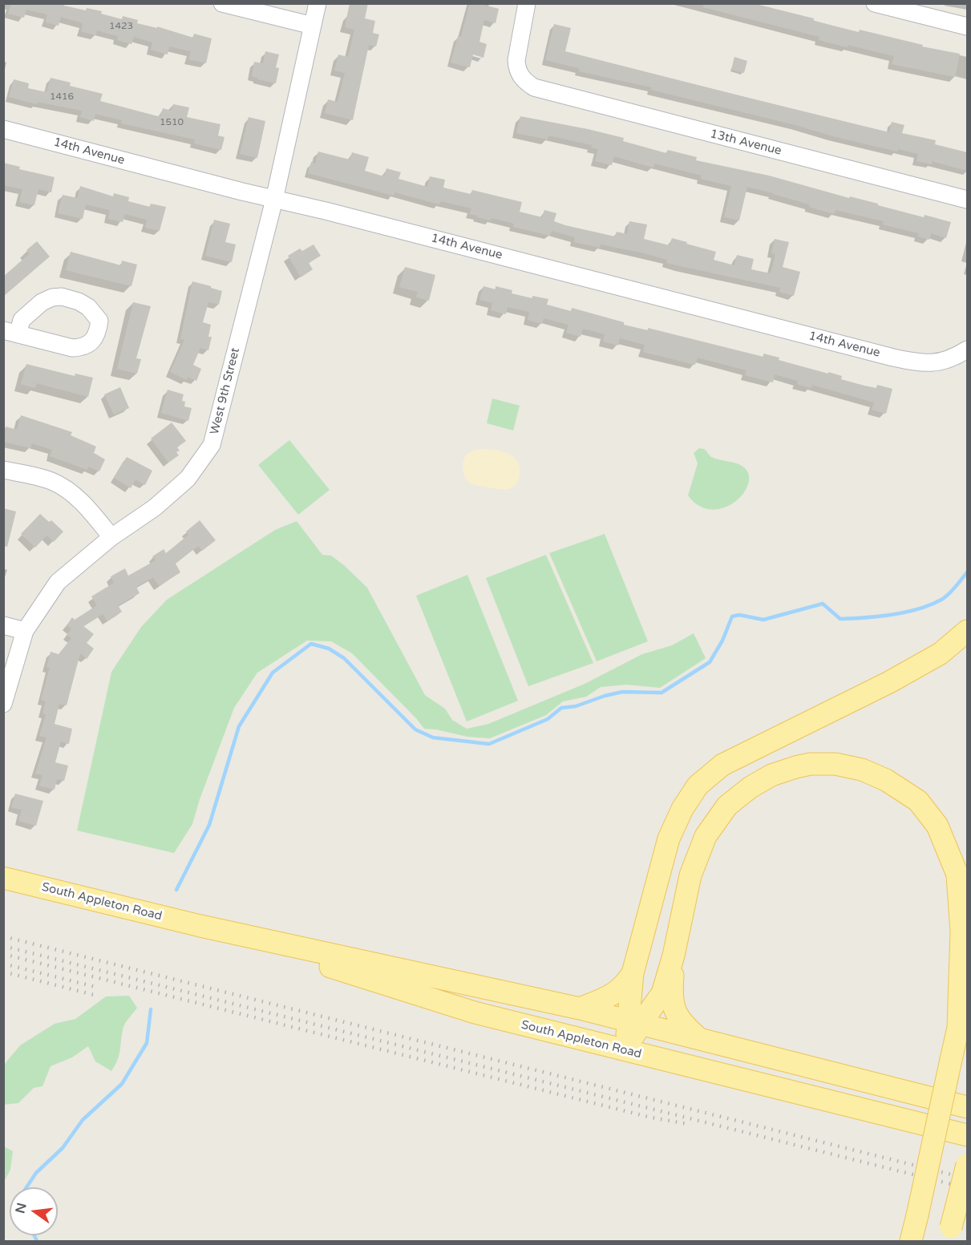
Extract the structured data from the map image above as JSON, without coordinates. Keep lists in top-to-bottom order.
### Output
{
  "streets": {
    "main road": ["South Appleton Road"],
    "street": ["13th Avenue", "14th Avenue", "West 9th Street"]
  },
  "crossings": [
    ["14th Avenue", "West 9th Street"]
  ],
  "house_numbers": ["1423", "1416", "1510"],
  "north": "left"
}
